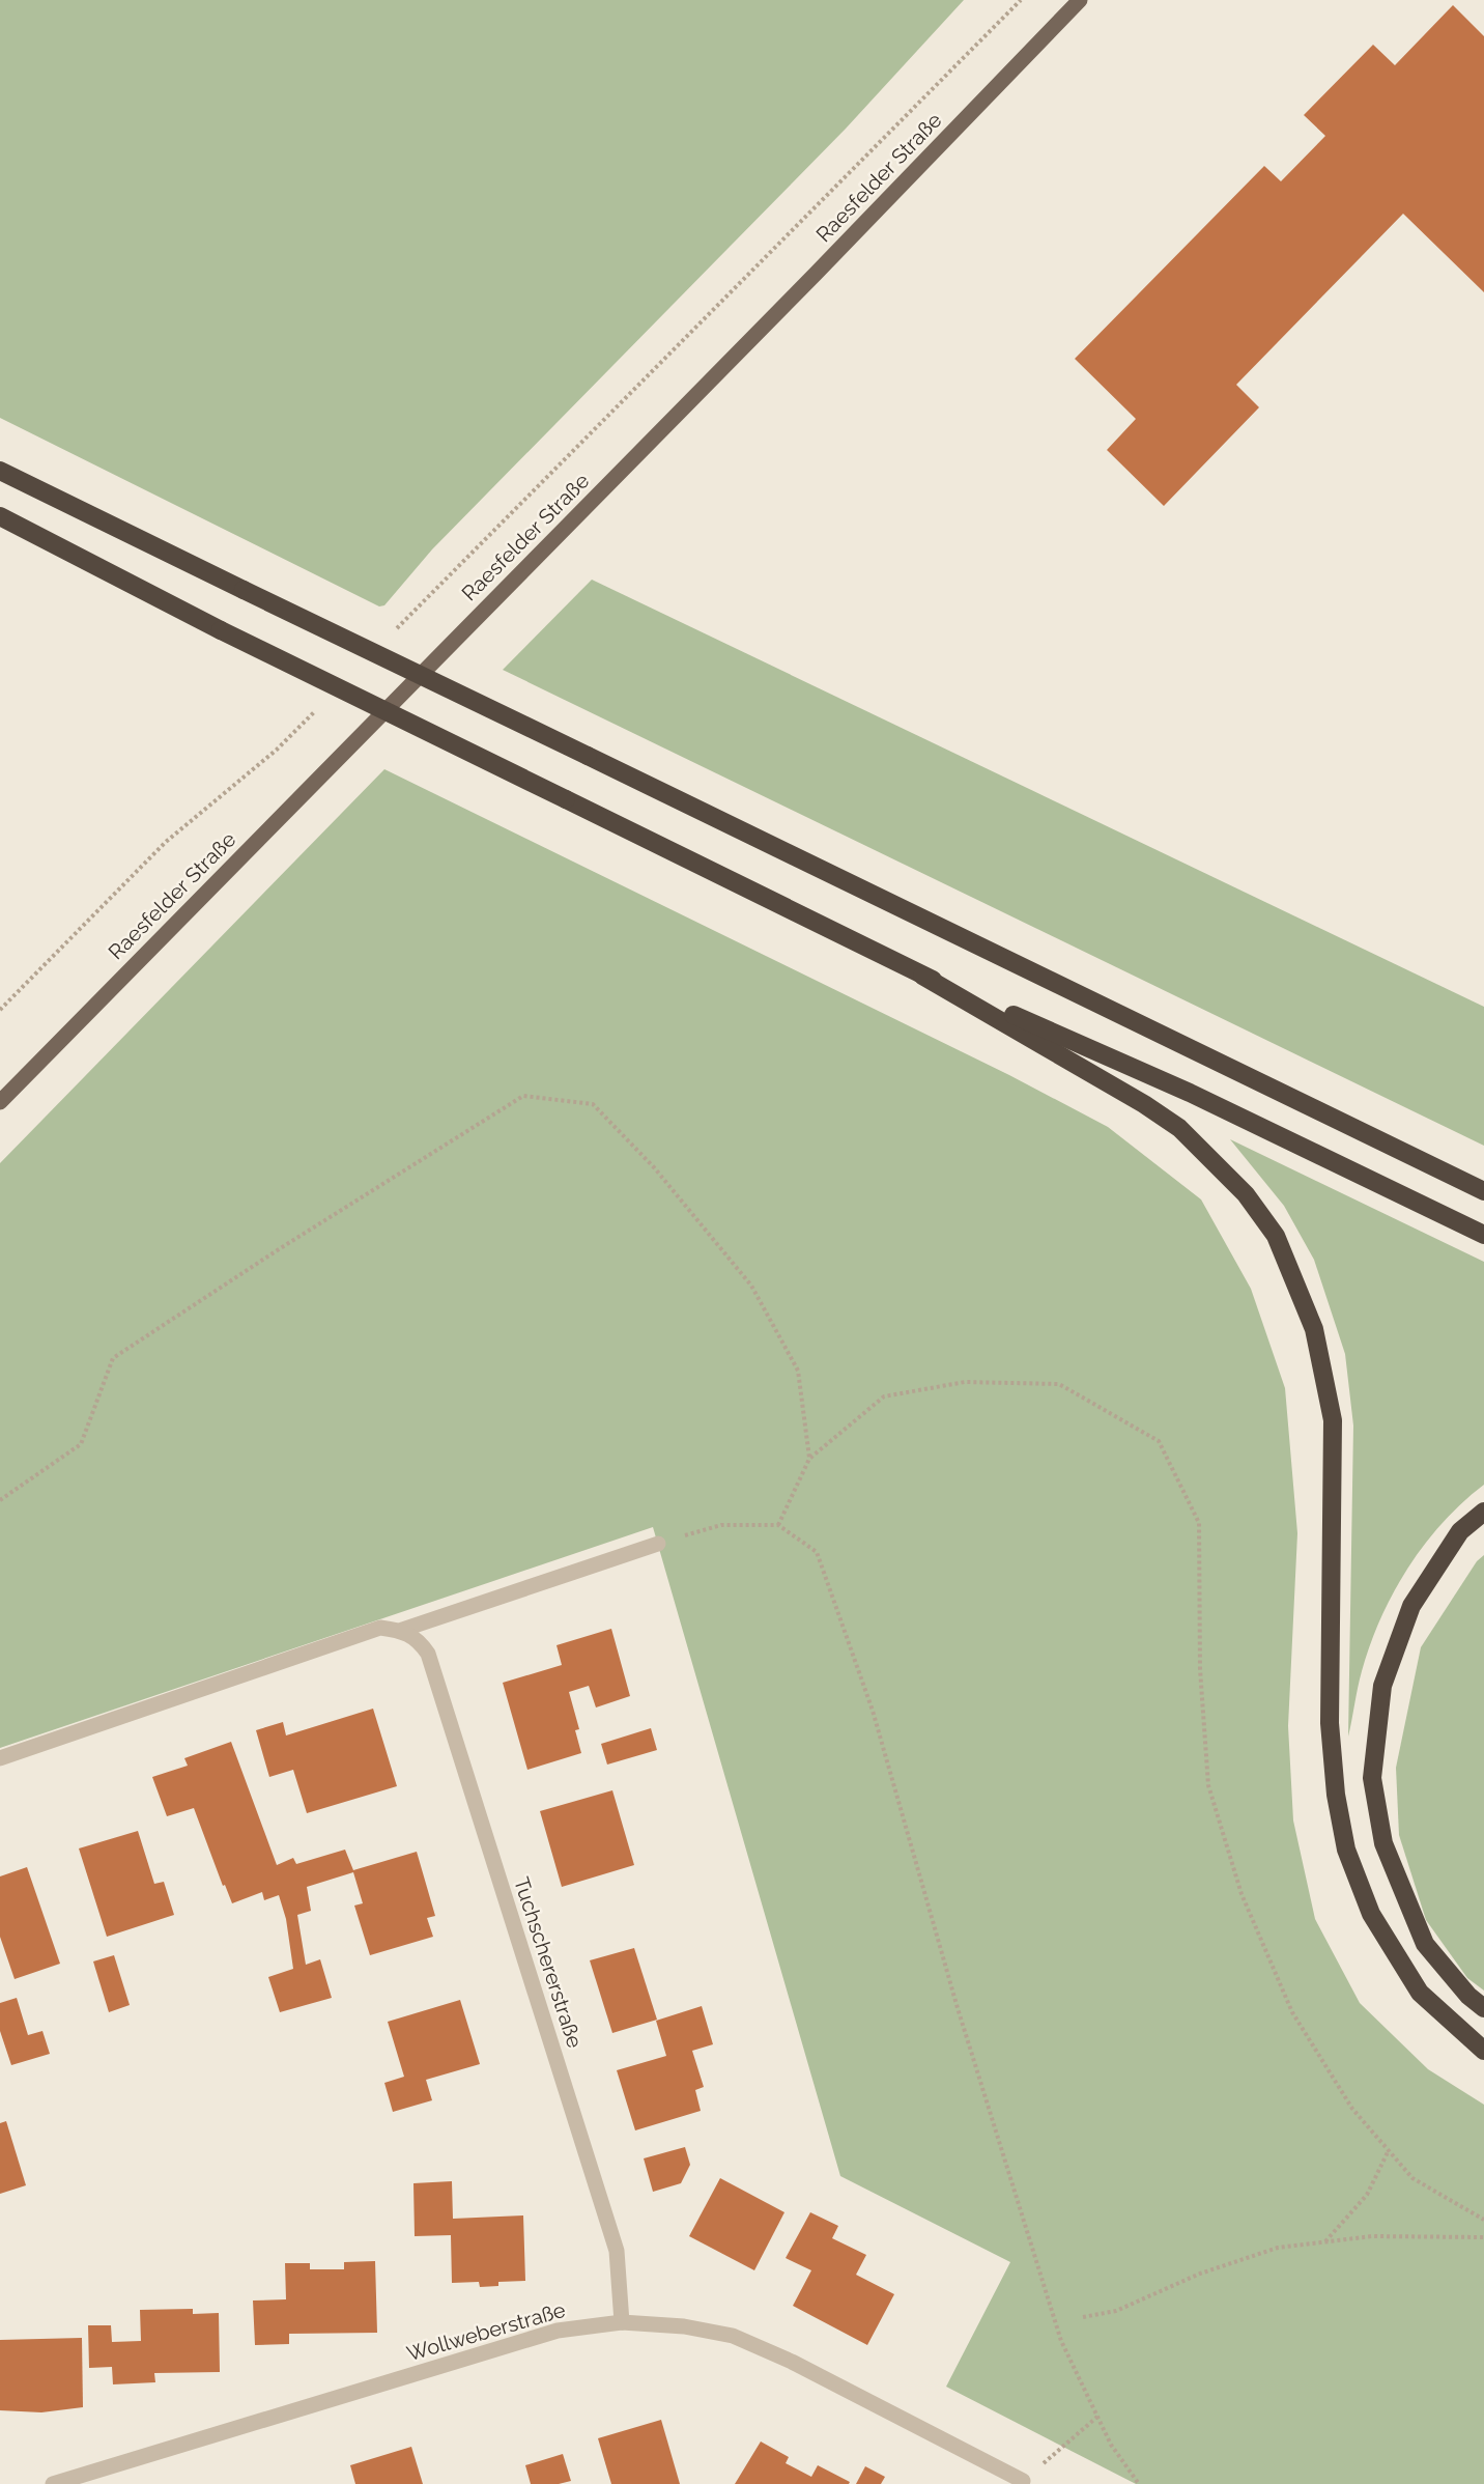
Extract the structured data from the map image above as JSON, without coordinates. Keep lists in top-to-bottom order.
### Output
{
  "streets": {
    "main road": ["Raesfelder Straße"],
    "street": ["Tuchschererstraße", "Wollweberstraße"]
  },
  "crossings": [
    ["Tuchschererstraße", "Wollweberstraße"]
  ]
}
